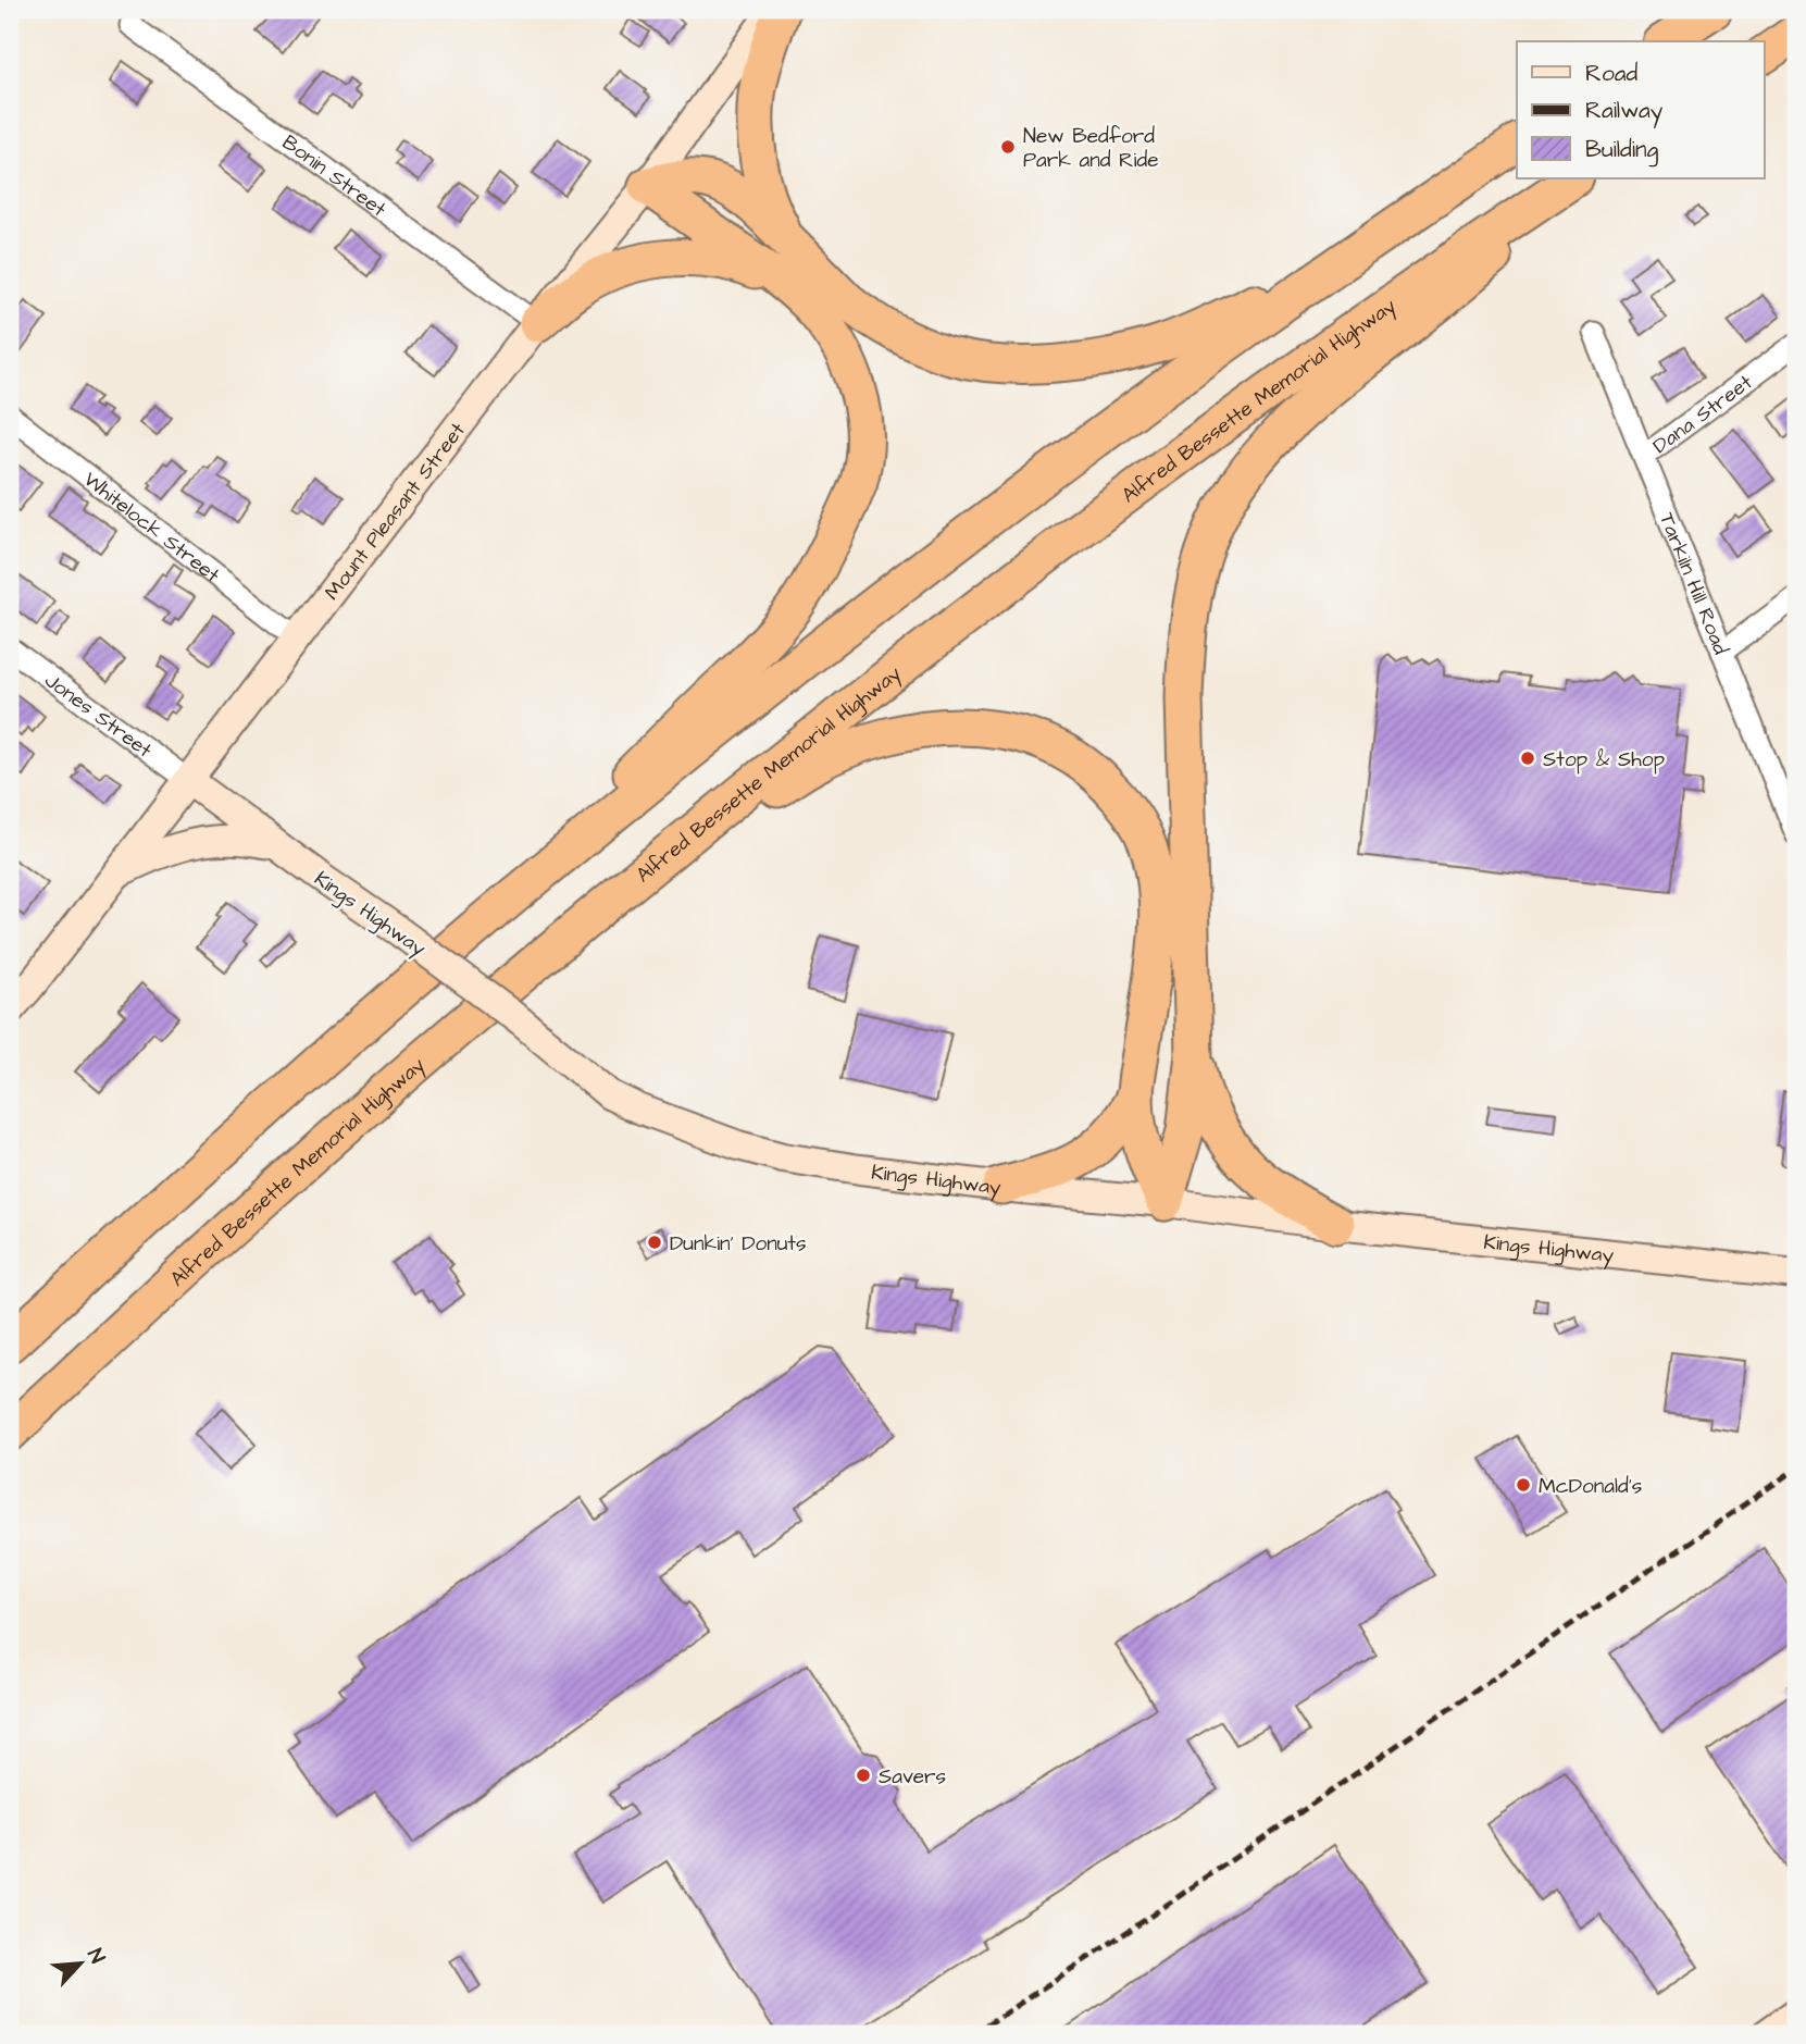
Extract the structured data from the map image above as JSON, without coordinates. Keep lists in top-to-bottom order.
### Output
{
  "streets": {
    "highway": ["Alfred Bessette Memorial Highway"],
    "main road": ["Mount Pleasant Street", "Kings Highway"],
    "street": [
      "Bonin Street",
      "Dana Street",
      "Whitelock Street",
      "Tarkiln Hill Road",
      "Jones Street"
    ]
  },
  "crossings": [
    ["Bonin Street", "Mount Pleasant Street"],
    ["Dana Street", "Tarkiln Hill Road"],
    ["Mount Pleasant Street", "Whitelock Street"],
    ["Mount Pleasant Street", "Jones Street"],
    ["Mount Pleasant Street", "Kings Highway"],
    ["Jones Street", "Kings Highway"]
  ],
  "places": [
    "New Bedford Park and Ride",
    "Stop & Shop",
    "Dunkin' Donuts",
    "McDonald's",
    "Savers"
  ],
  "legend": ["Road", "Railway", "Building"],
  "north": "top right"
}
